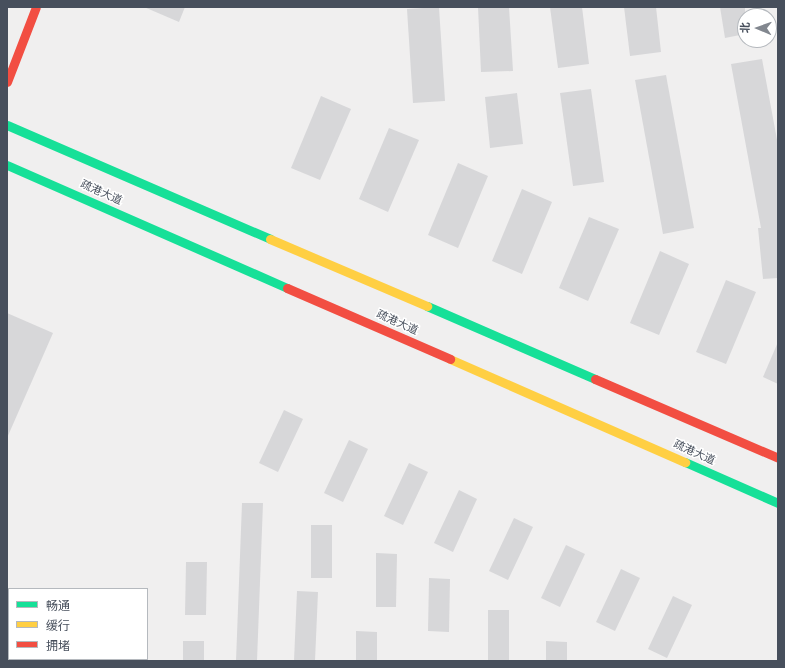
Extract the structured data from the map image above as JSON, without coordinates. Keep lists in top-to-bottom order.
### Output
{
  "streets": {
    "main road": ["疏港大道"]
  },
  "legend": ["畅通", "缓行", "拥堵"],
  "north": "left"
}
